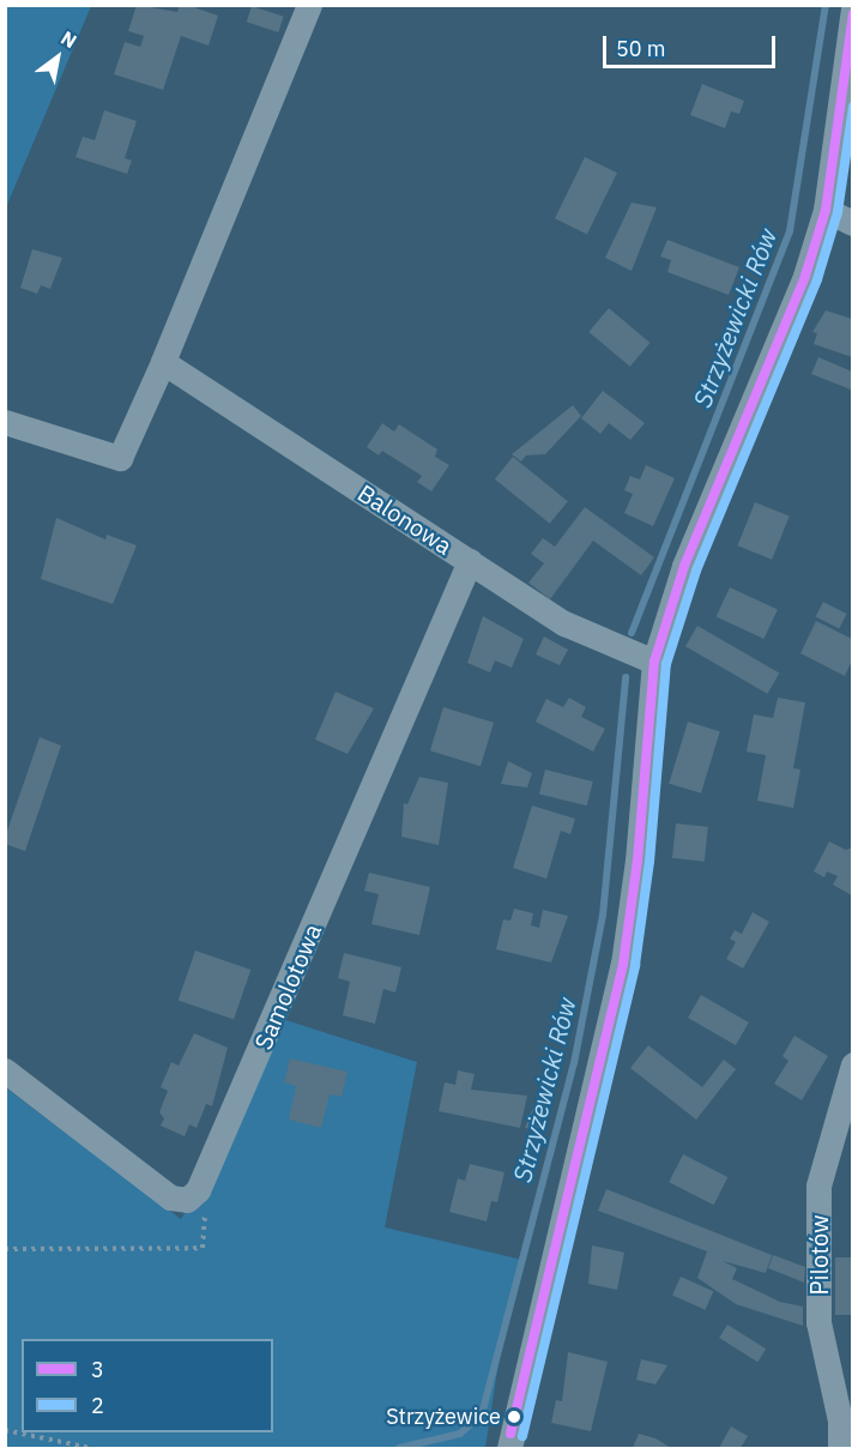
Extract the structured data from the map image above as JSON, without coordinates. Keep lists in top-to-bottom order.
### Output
{
  "streets": {
    "street": ["Balonowa", "Samolotowa", "Pilotów"]
  },
  "crossings": [
    ["Balonowa", "Samolotowa"]
  ],
  "water": ["Strzyżewicki Rów"],
  "places": ["Strzyżewice"],
  "lines": ["transit line 3", "transit line 2"],
  "legend": ["3", "2"],
  "scale_bar": "50 m",
  "north": "top right"
}
